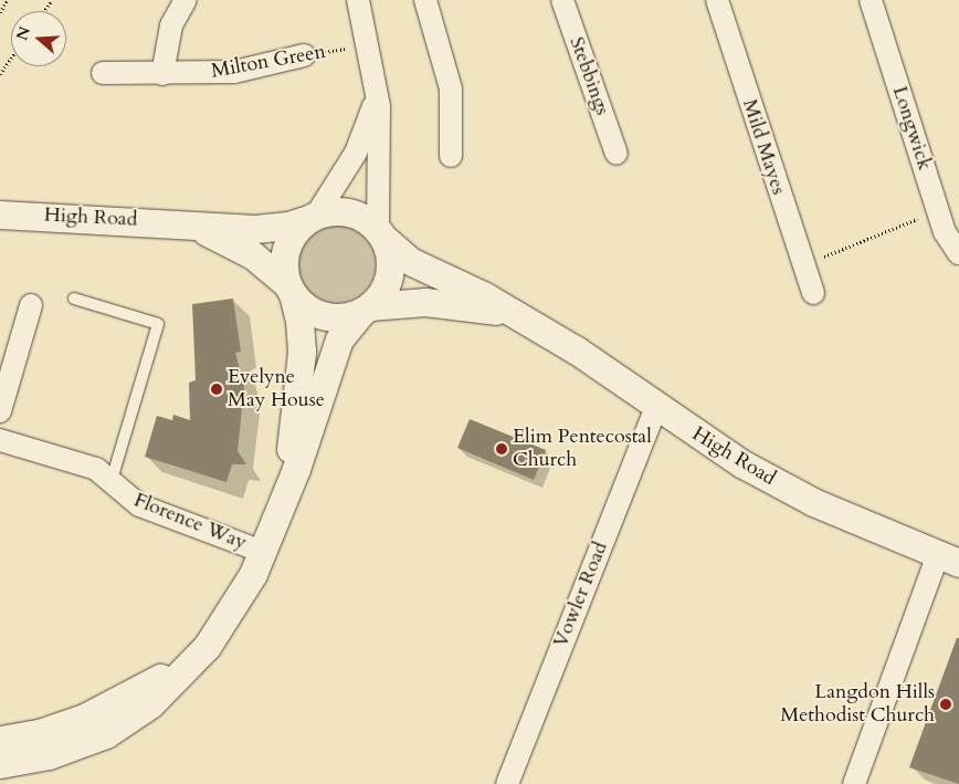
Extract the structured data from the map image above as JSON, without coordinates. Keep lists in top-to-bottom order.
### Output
{
  "streets": {
    "street": [
      "Milton Green",
      "Stebbings",
      "Longwick",
      "Mild Mayes",
      "High Road",
      "Florence Way",
      "Vowler Road"
    ]
  },
  "crossings": [
    ["High Road", "Florence Way"],
    ["High Road", "Vowler Road"]
  ],
  "places": ["Evelyne May House", "Elim Pentecostal Church", "Langdon Hills Methodist Church"],
  "north": "left"
}
